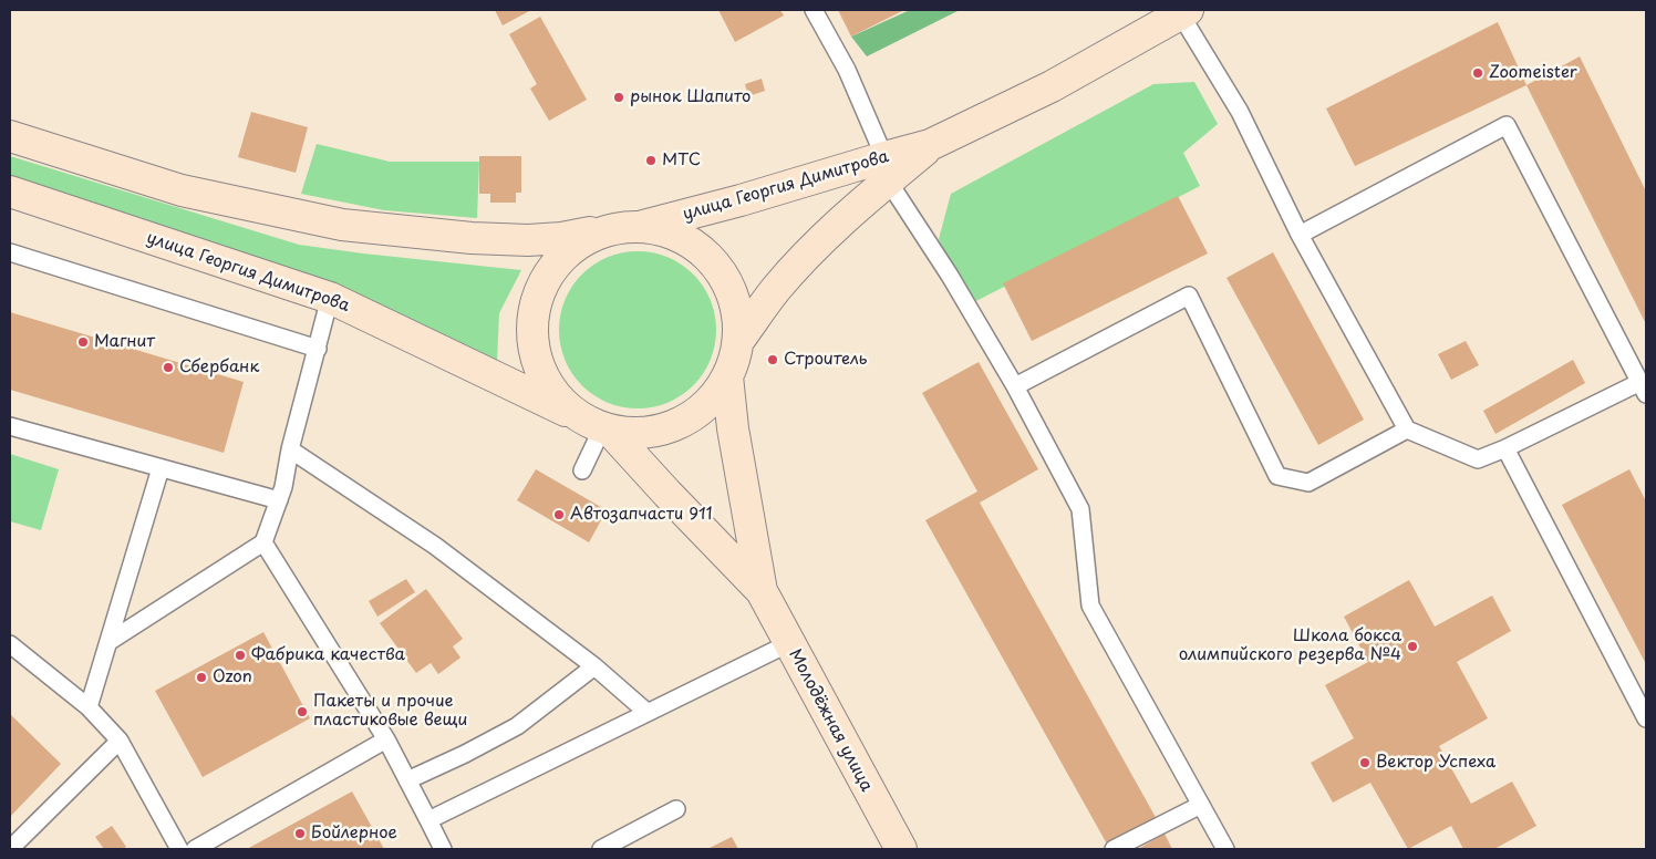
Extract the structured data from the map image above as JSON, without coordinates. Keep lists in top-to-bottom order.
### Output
{
  "streets": {
    "main road": ["улица Георгия Димитрова", "Молодёжная улица"]
  },
  "crossings": [
    ["улица Георгия Димитрова", "Молодёжная улица"]
  ],
  "places": [
    "Zoomeister",
    "рынок Шапито",
    "МТС",
    "Магнит",
    "Строитель",
    "Сбербанк",
    "Автозапчасти 911",
    "Школа бокса олимпийского резерва №4",
    "Фабрика качества",
    "Ozon",
    "Пакеты и прочие пластиковые вещи",
    "Вектор Успеха",
    "Бойлерное"
  ]
}
